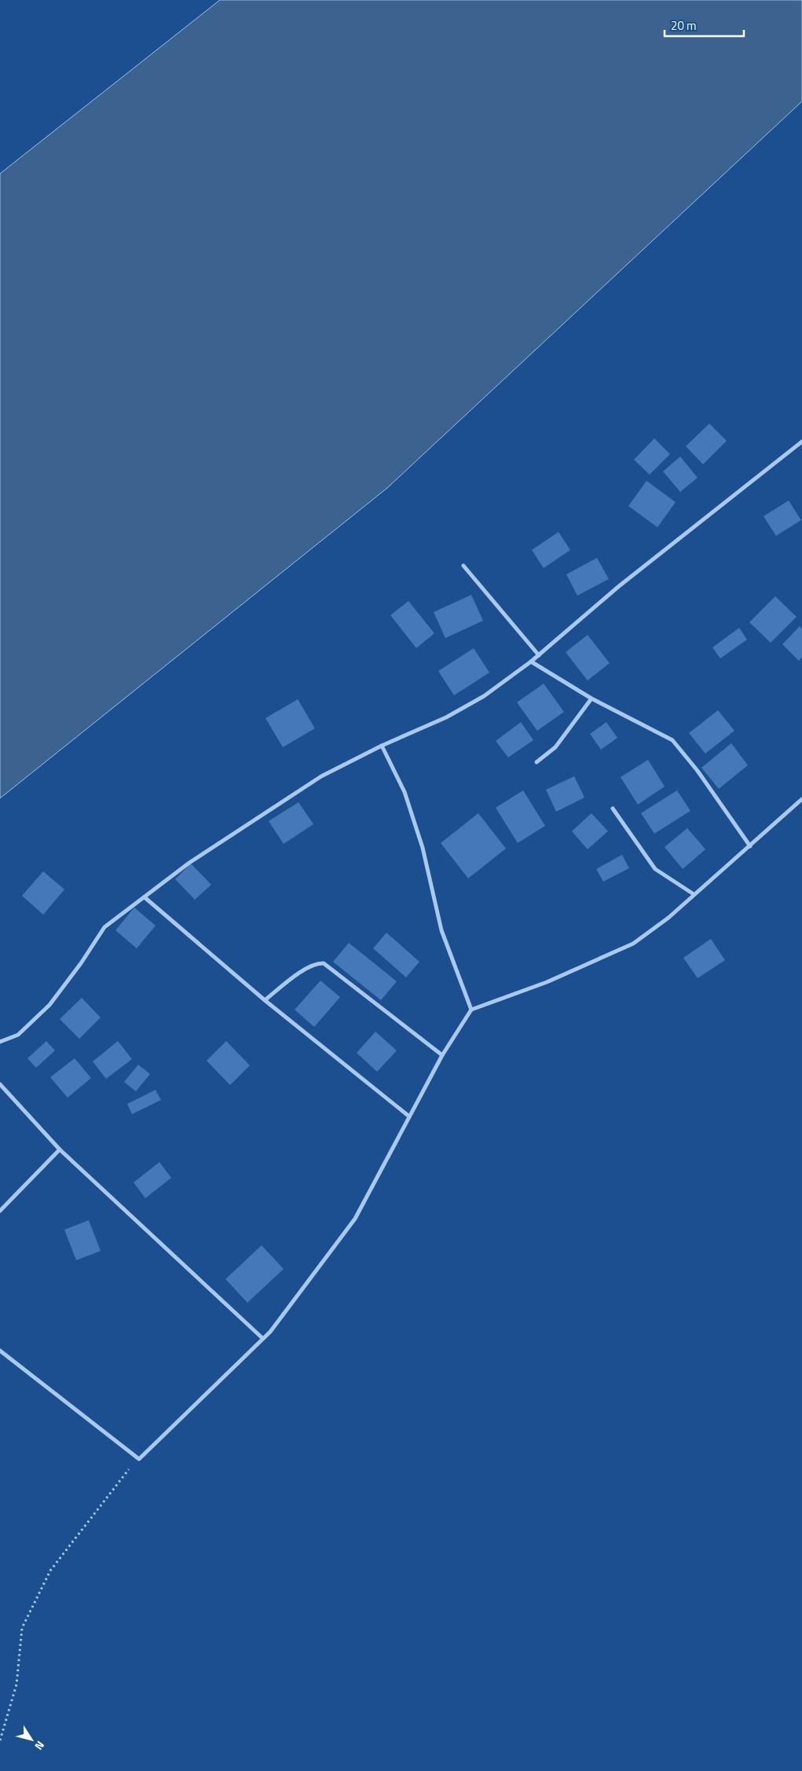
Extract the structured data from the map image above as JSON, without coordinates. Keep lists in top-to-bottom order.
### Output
{
  "scale_bar": "20 m",
  "north": "bottom right"
}
